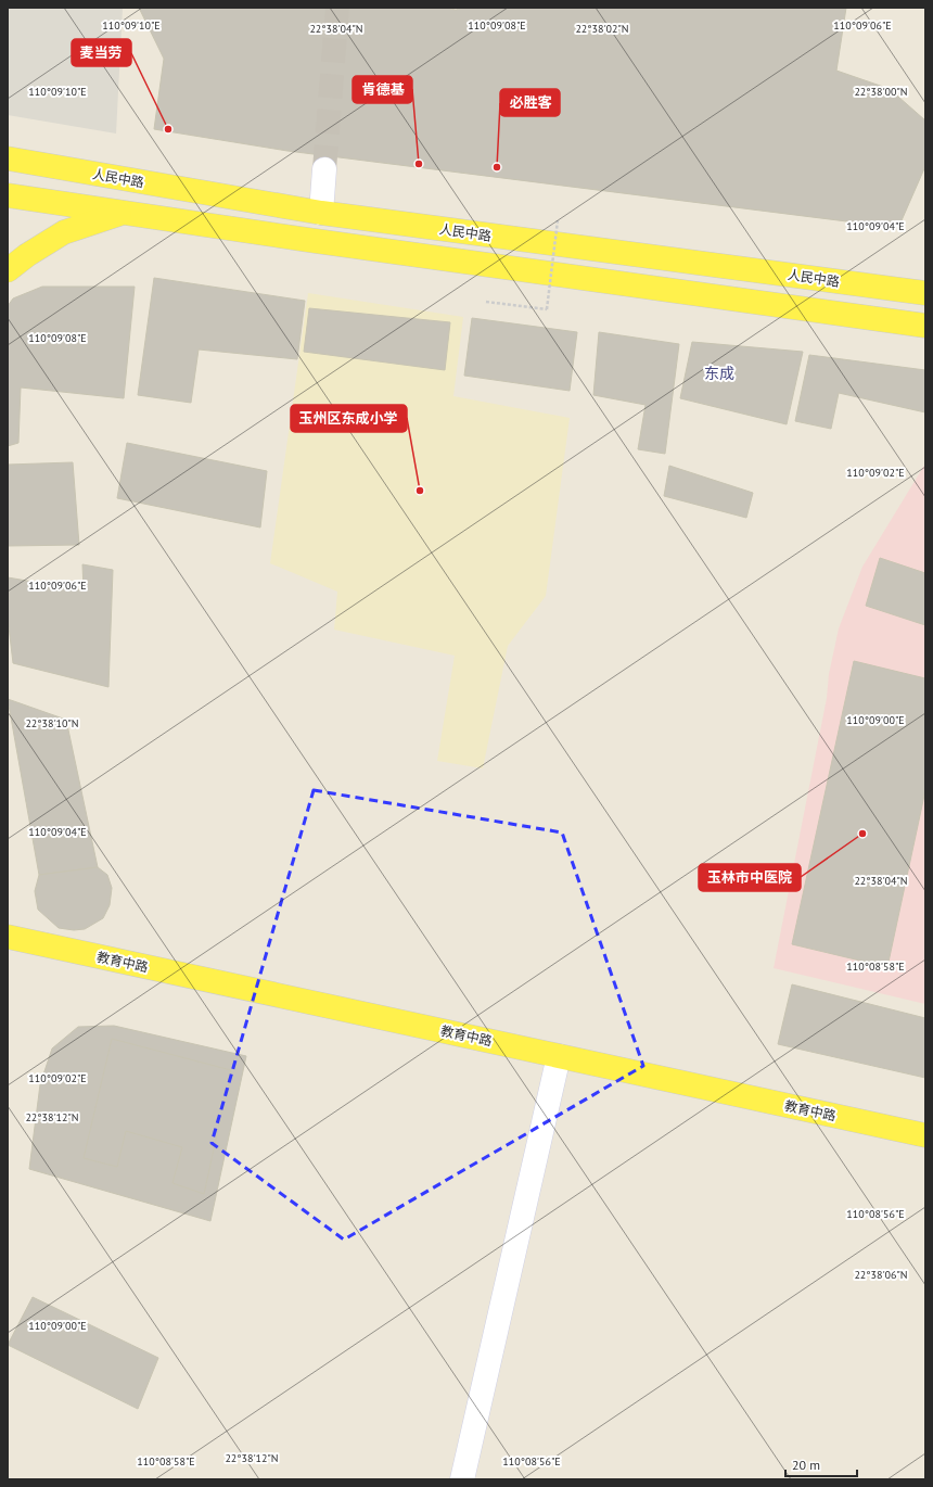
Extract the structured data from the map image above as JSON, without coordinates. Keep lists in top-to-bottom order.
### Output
{
  "streets": {
    "main road": ["人民中路", "教育中路"]
  },
  "districts": ["东成"],
  "places": [
    "麦当劳",
    "肯德基",
    "必胜客",
    "玉州区东成小学",
    "玉林市中医院"
  ],
  "scale_bar": "20 m",
  "coordinates": [
    "110°09'10\"E",
    "110°09'08\"E",
    "110°09'06\"E",
    "22°38'04\"N",
    "22°38'02\"N",
    "22°38'00\"N",
    "110°09'04\"E",
    "110°09'02\"E",
    "110°09'00\"E",
    "22°38'10\"N",
    "110°08'58\"E",
    "22°38'12\"N",
    "110°08'56\"E",
    "22°38'06\"N"
  ]
}
